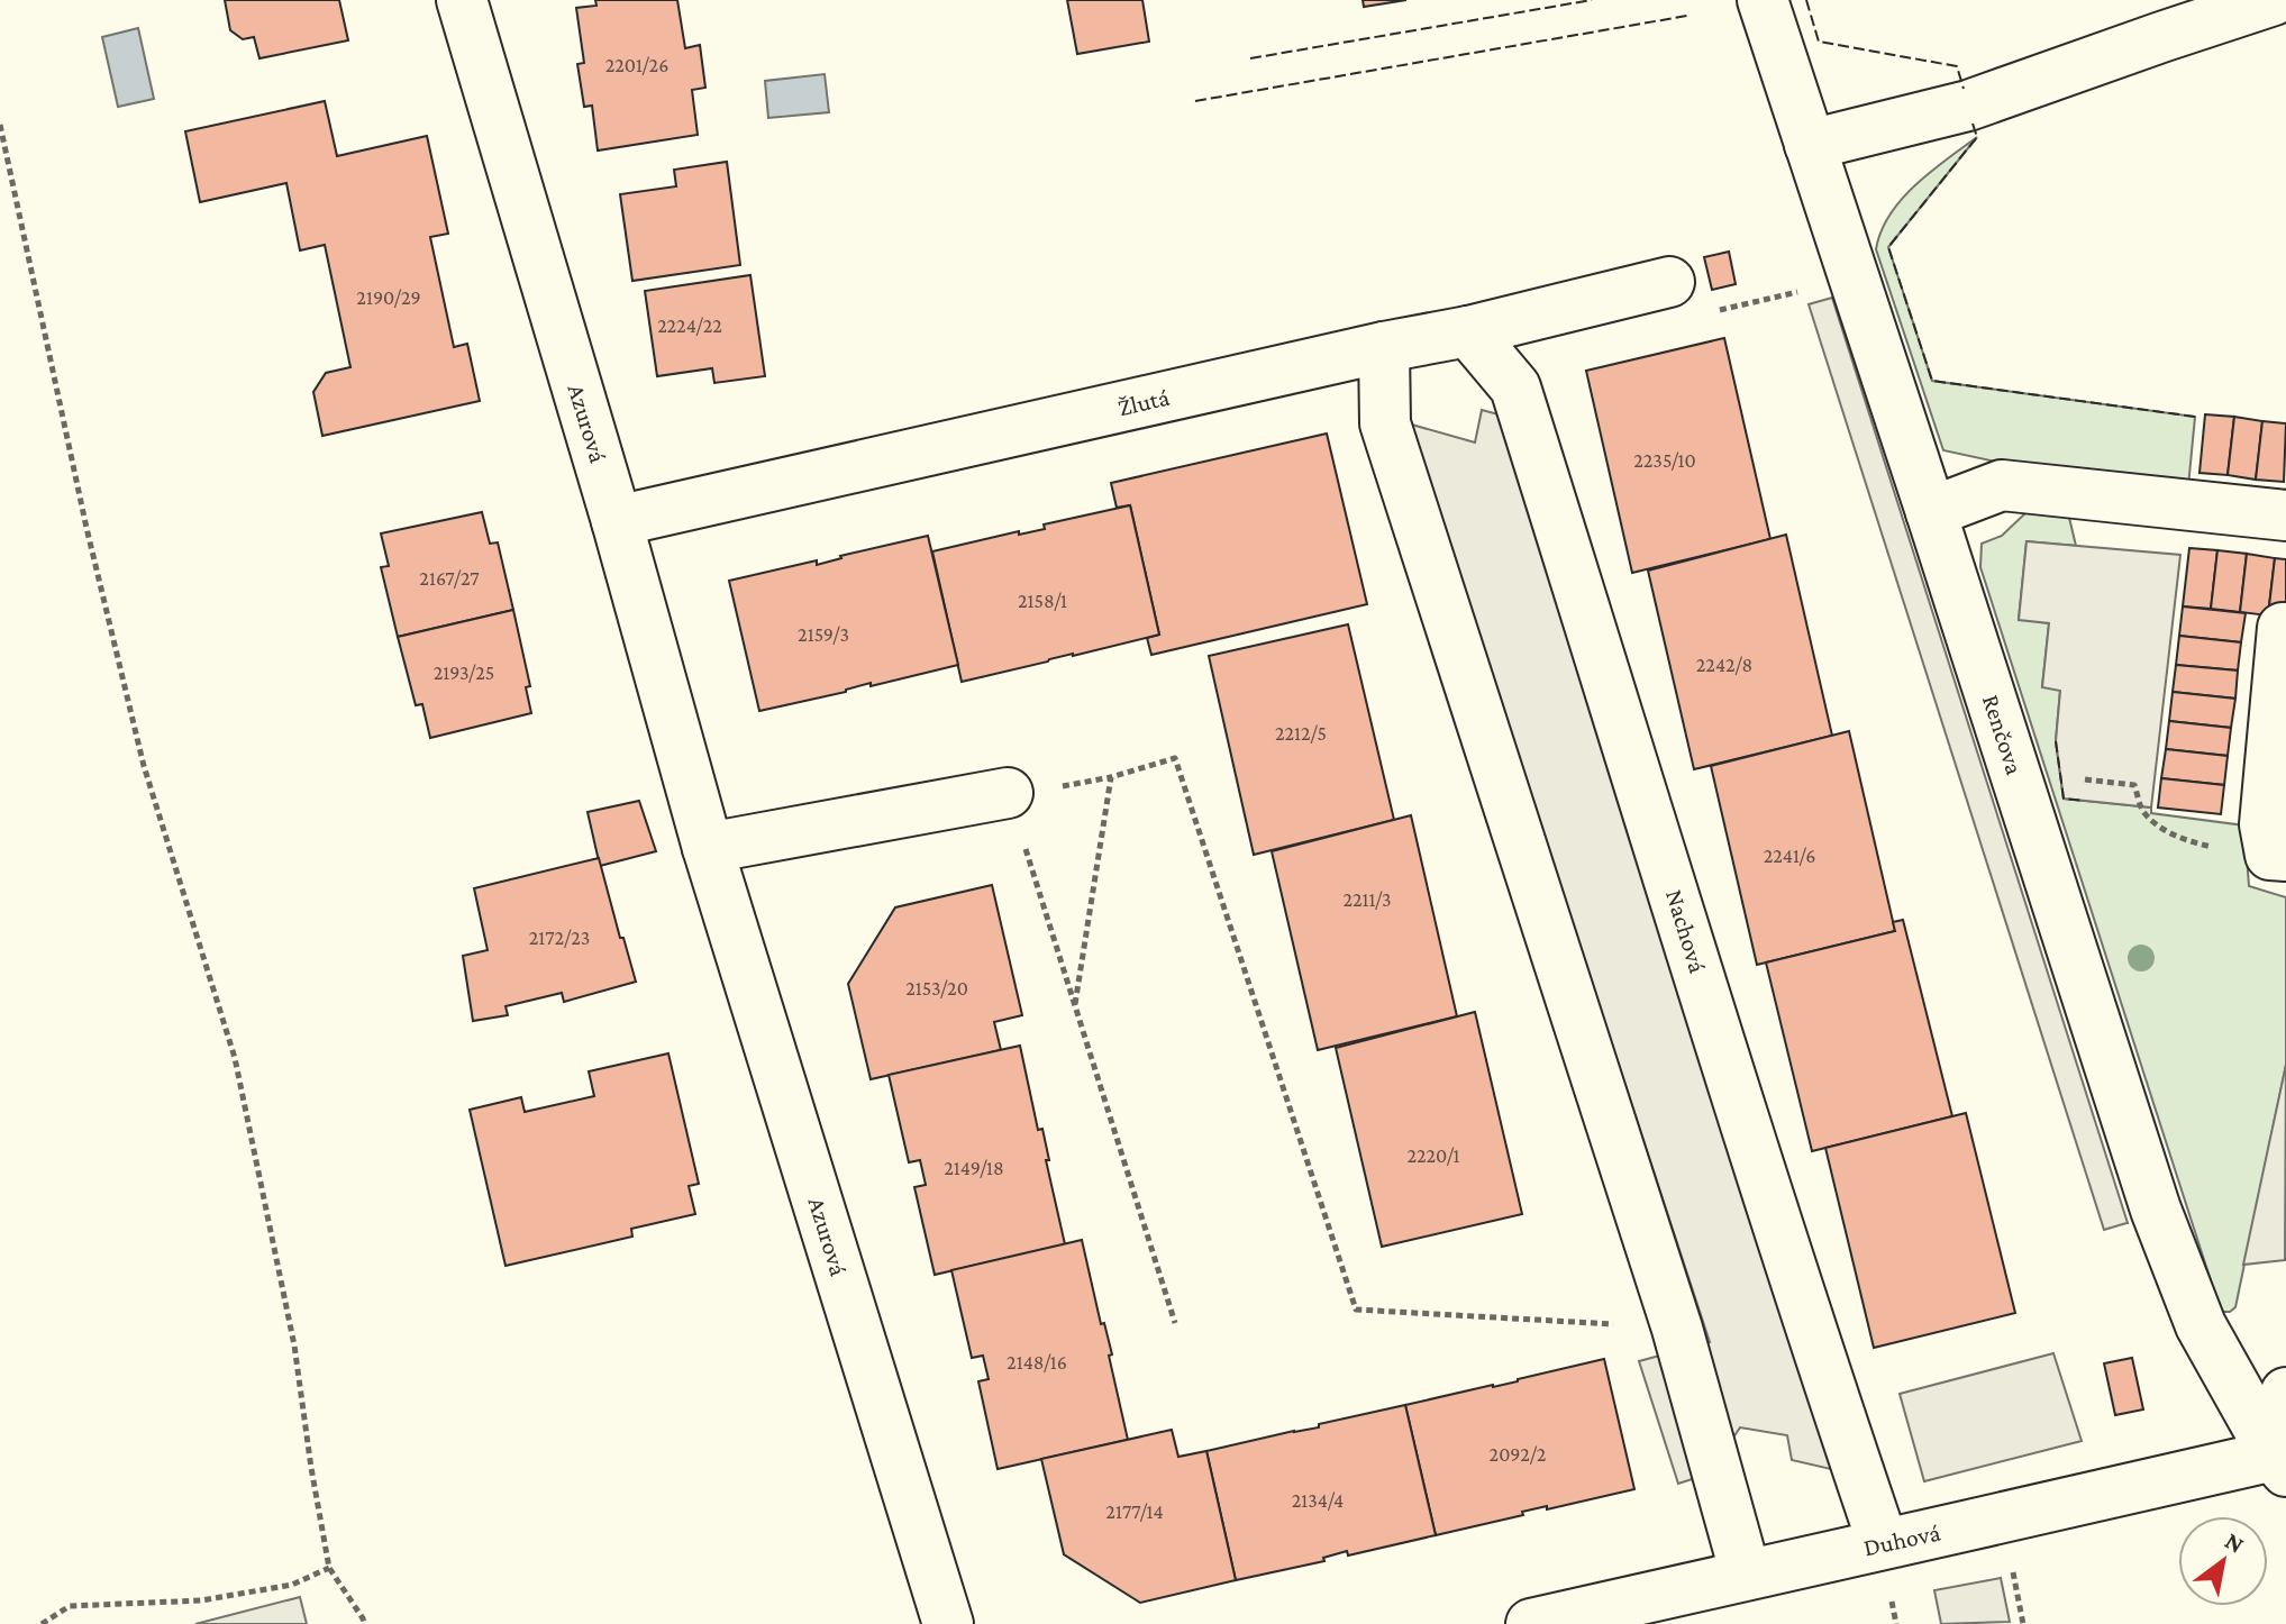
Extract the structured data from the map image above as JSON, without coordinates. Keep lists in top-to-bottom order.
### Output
{
  "streets": {
    "street": [
      "Žlutá",
      "Azurová",
      "Renčova",
      "Nachová",
      "Duhová"
    ]
  },
  "crossings": [
    ["Žlutá", "Azurová"],
    ["Žlutá", "Nachová"],
    ["Renčova", "Duhová"],
    ["Nachová", "Duhová"]
  ],
  "house_numbers": [
    "2201/26",
    "2190/29",
    "2224/22",
    "2235/10",
    "2167/27",
    "2158/1",
    "2159/3",
    "2242/8",
    "2193/25",
    "2212/5",
    "2241/6",
    "2211/3",
    "2172/23",
    "2153/20",
    "2220/1",
    "2149/18",
    "2148/16",
    "2092/2",
    "2134/4",
    "2177/14"
  ],
  "north": "top right"
}
